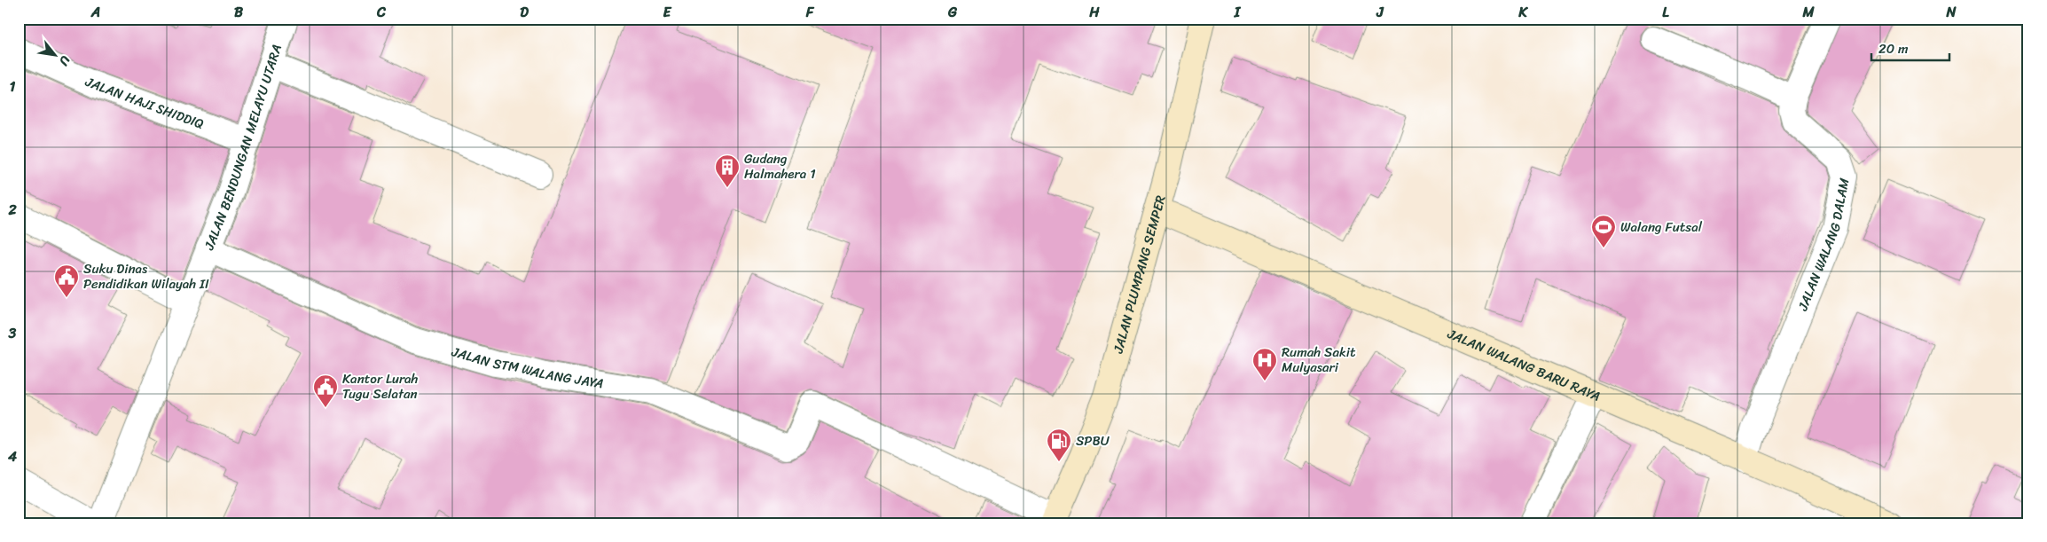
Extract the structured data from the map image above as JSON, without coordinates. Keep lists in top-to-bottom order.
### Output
{
  "streets": {
    "street": [
      "JALAN HAJI SHIDDIQ",
      "JALAN BENDUNGAN MELAYU UTARA",
      "JALAN WALANG DALAM",
      "JALAN PLUMPANG SEMPER",
      "JALAN WALANG BARU RAYA",
      "JALAN STM WALANG JAYA"
    ]
  },
  "crossings": [
    ["JALAN HAJI SHIDDIQ", "JALAN BENDUNGAN MELAYU UTARA"],
    ["JALAN BENDUNGAN MELAYU UTARA", "JALAN STM WALANG JAYA"],
    ["JALAN WALANG DALAM", "JALAN WALANG BARU RAYA"],
    ["JALAN PLUMPANG SEMPER", "JALAN WALANG BARU RAYA"],
    ["JALAN PLUMPANG SEMPER", "JALAN STM WALANG JAYA"]
  ],
  "places": {
    "building": ["Gudang Halmahera 1"],
    "sports": ["Walang Futsal"],
    "public building": ["Suku Dinas Pendidikan Wilayah II", "Kantor Lurah Tugu Selatan"],
    "hospital": ["Rumah Sakit Mulyasari"],
    "fuel station": ["SPBU"]
  },
  "scale_bar": "20 m",
  "north": "bottom right",
  "grid": {
    "columns": [
      "A",
      "B",
      "C",
      "D",
      "E",
      "F",
      "G",
      "H",
      "I",
      "J",
      "K",
      "L",
      "M",
      "N"
    ],
    "rows": [
      "1",
      "2",
      "3",
      "4"
    ]
  }
}
